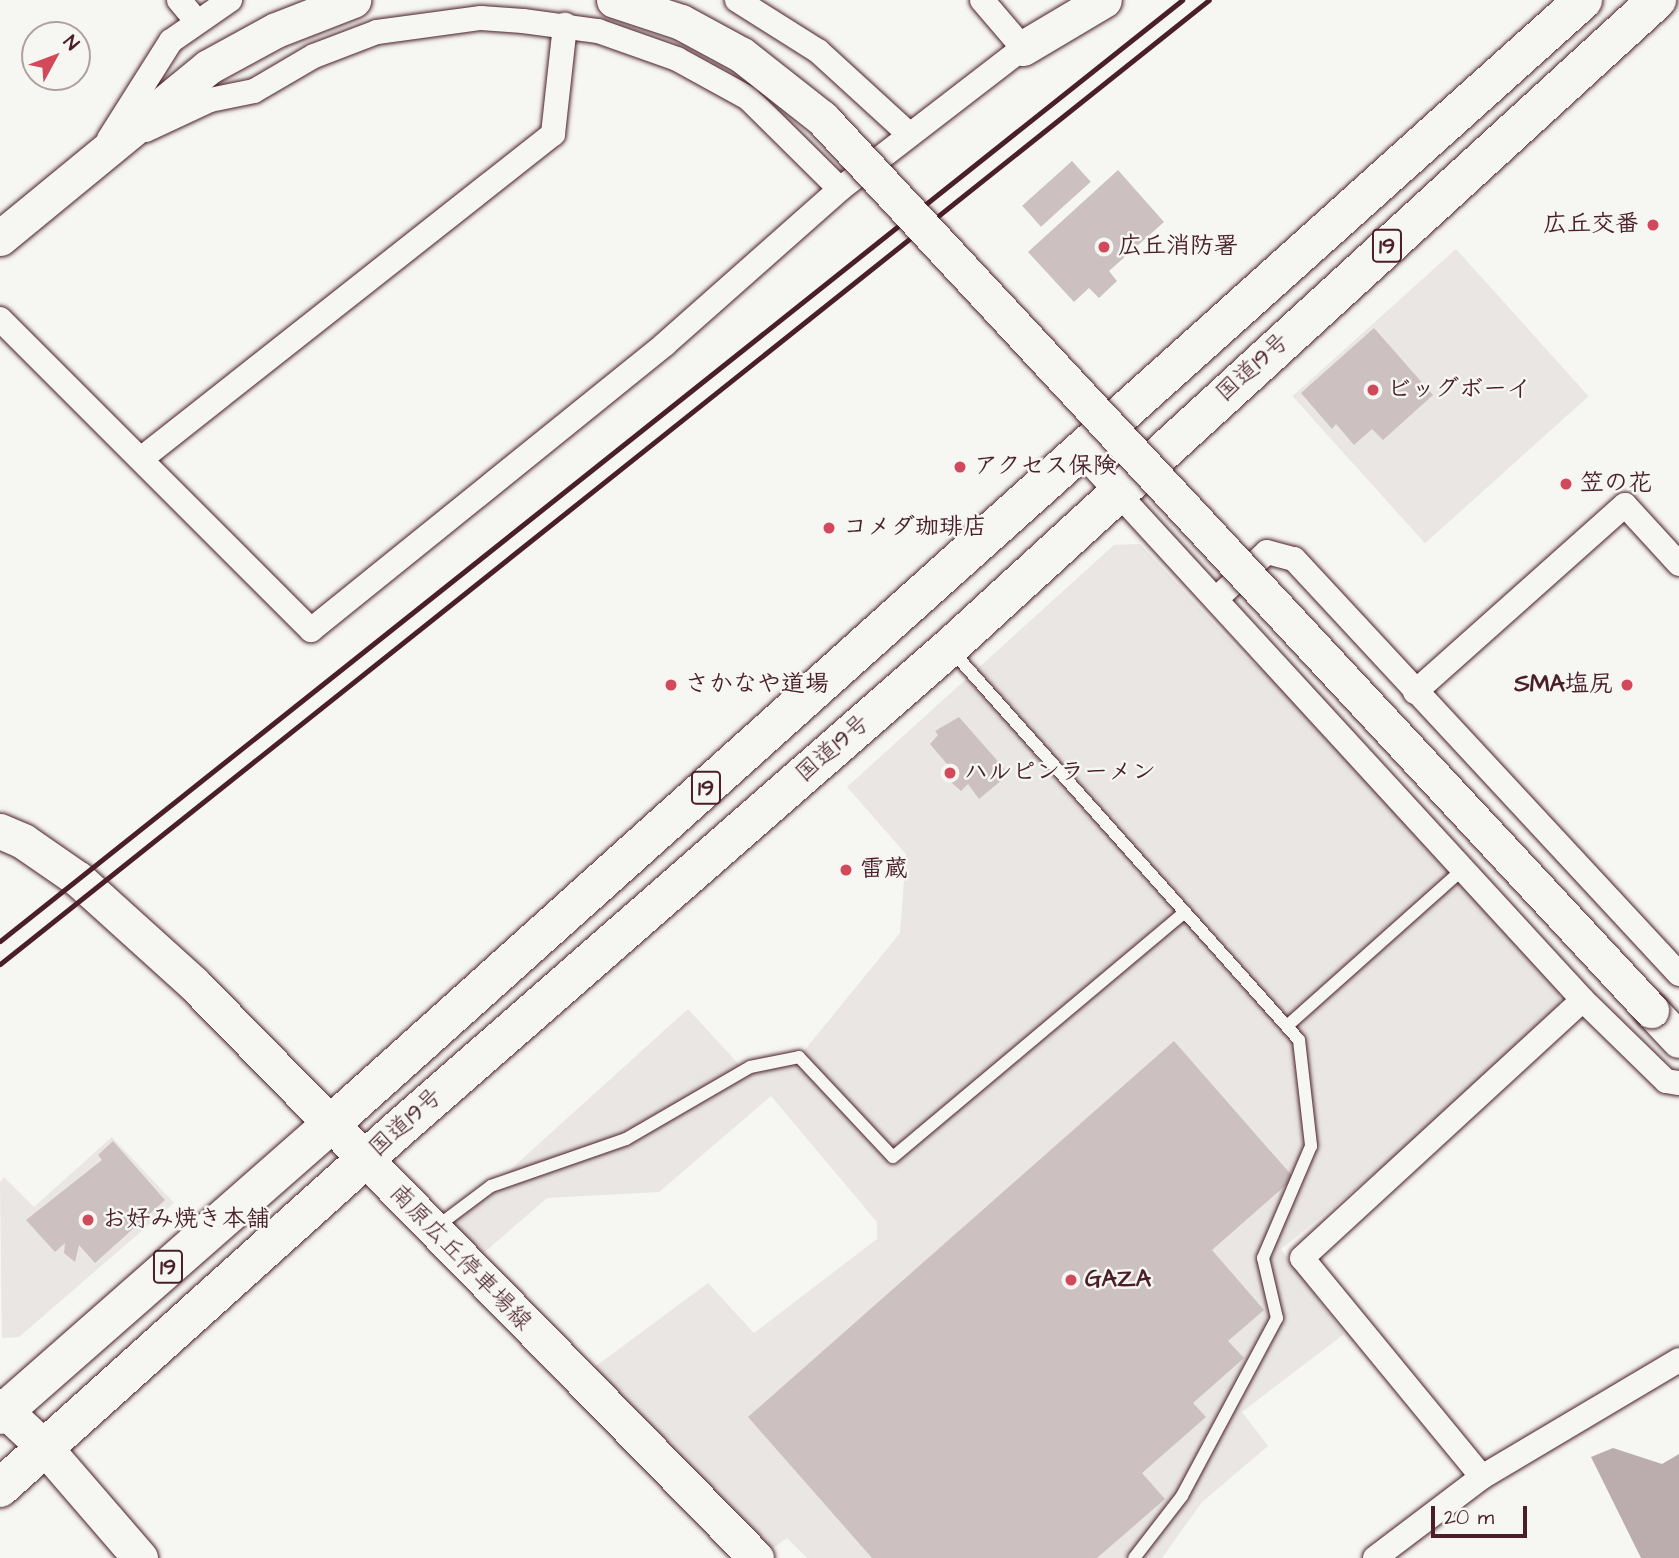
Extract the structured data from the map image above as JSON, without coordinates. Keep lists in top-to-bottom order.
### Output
{
  "streets": {
    "highway": ["19", "国道19号"],
    "street": ["南原広丘停車場線"]
  },
  "crossings": [
    ["国道19号", "南原広丘停車場線"]
  ],
  "places": [
    "広丘交番",
    "広丘消防署",
    "ビッグボーイ",
    "アクセス保険",
    "笠の花",
    "コメダ珈琲店",
    "さかなや道場",
    "SMA塩尻",
    "ハルピンラーメン",
    "雷蔵",
    "お好み焼き本舗",
    "GAZA"
  ],
  "scale_bar": "20 m",
  "north": "top right"
}
